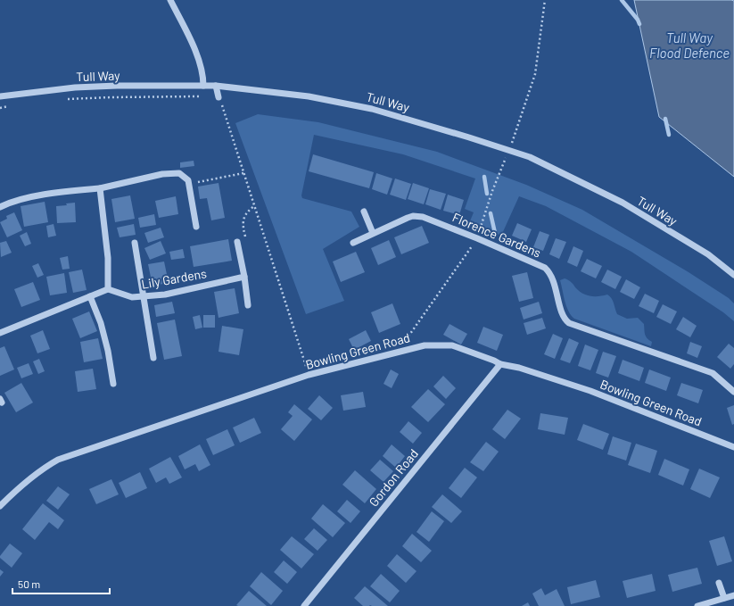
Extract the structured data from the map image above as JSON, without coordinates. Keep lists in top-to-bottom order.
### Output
{
  "streets": {
    "street": [
      "Tull Way",
      "Florence Gardens",
      "Lily Gardens",
      "Bowling Green Road",
      "Gordon Road"
    ]
  },
  "crossings": [
    ["Bowling Green Road", "Gordon Road"]
  ],
  "water": ["Tull Way Flood Defence"],
  "scale_bar": "50 m"
}
